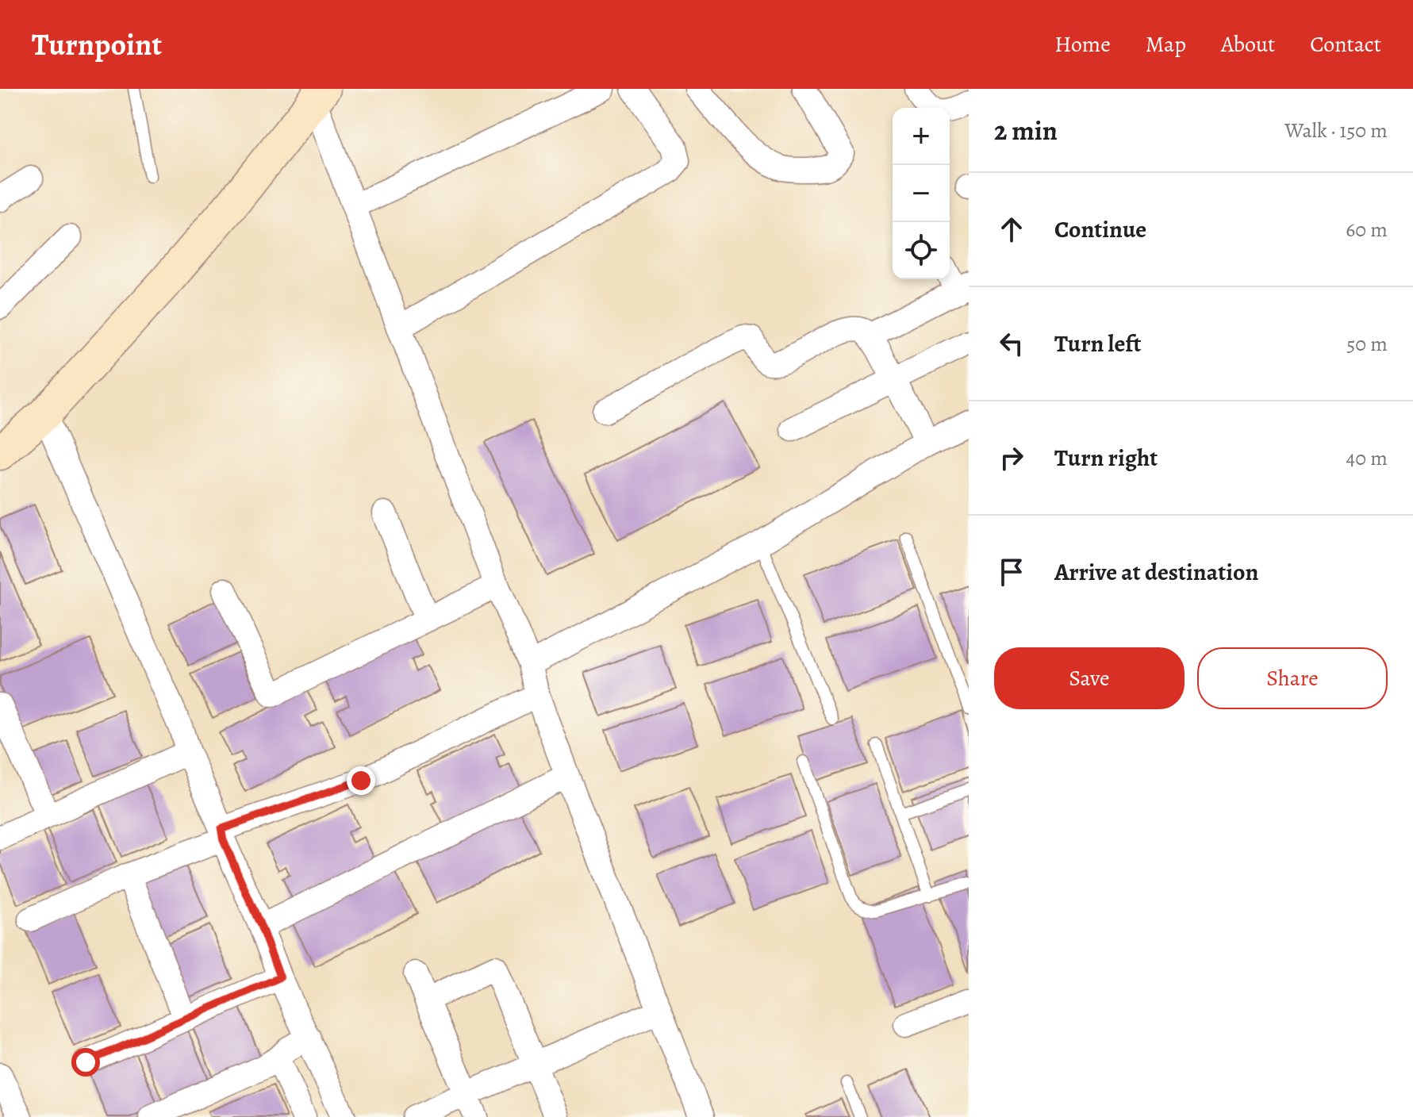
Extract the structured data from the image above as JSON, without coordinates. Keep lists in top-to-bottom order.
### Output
{
  "page": {
    "header": "Turnpoint",
    "nav": [
      "Home",
      "Map",
      "About",
      "Contact"
    ],
    "heading": ["2 min", "Walk · 150 m"],
    "map_buttons": ["+", "−"],
    "list": [
      ["Continue", "60 m"],
      ["Turn left", "50 m"],
      ["Turn right", "40 m"],
      "Arrive at destination"
    ],
    "buttons": ["Save", "Share"]
  }
}
